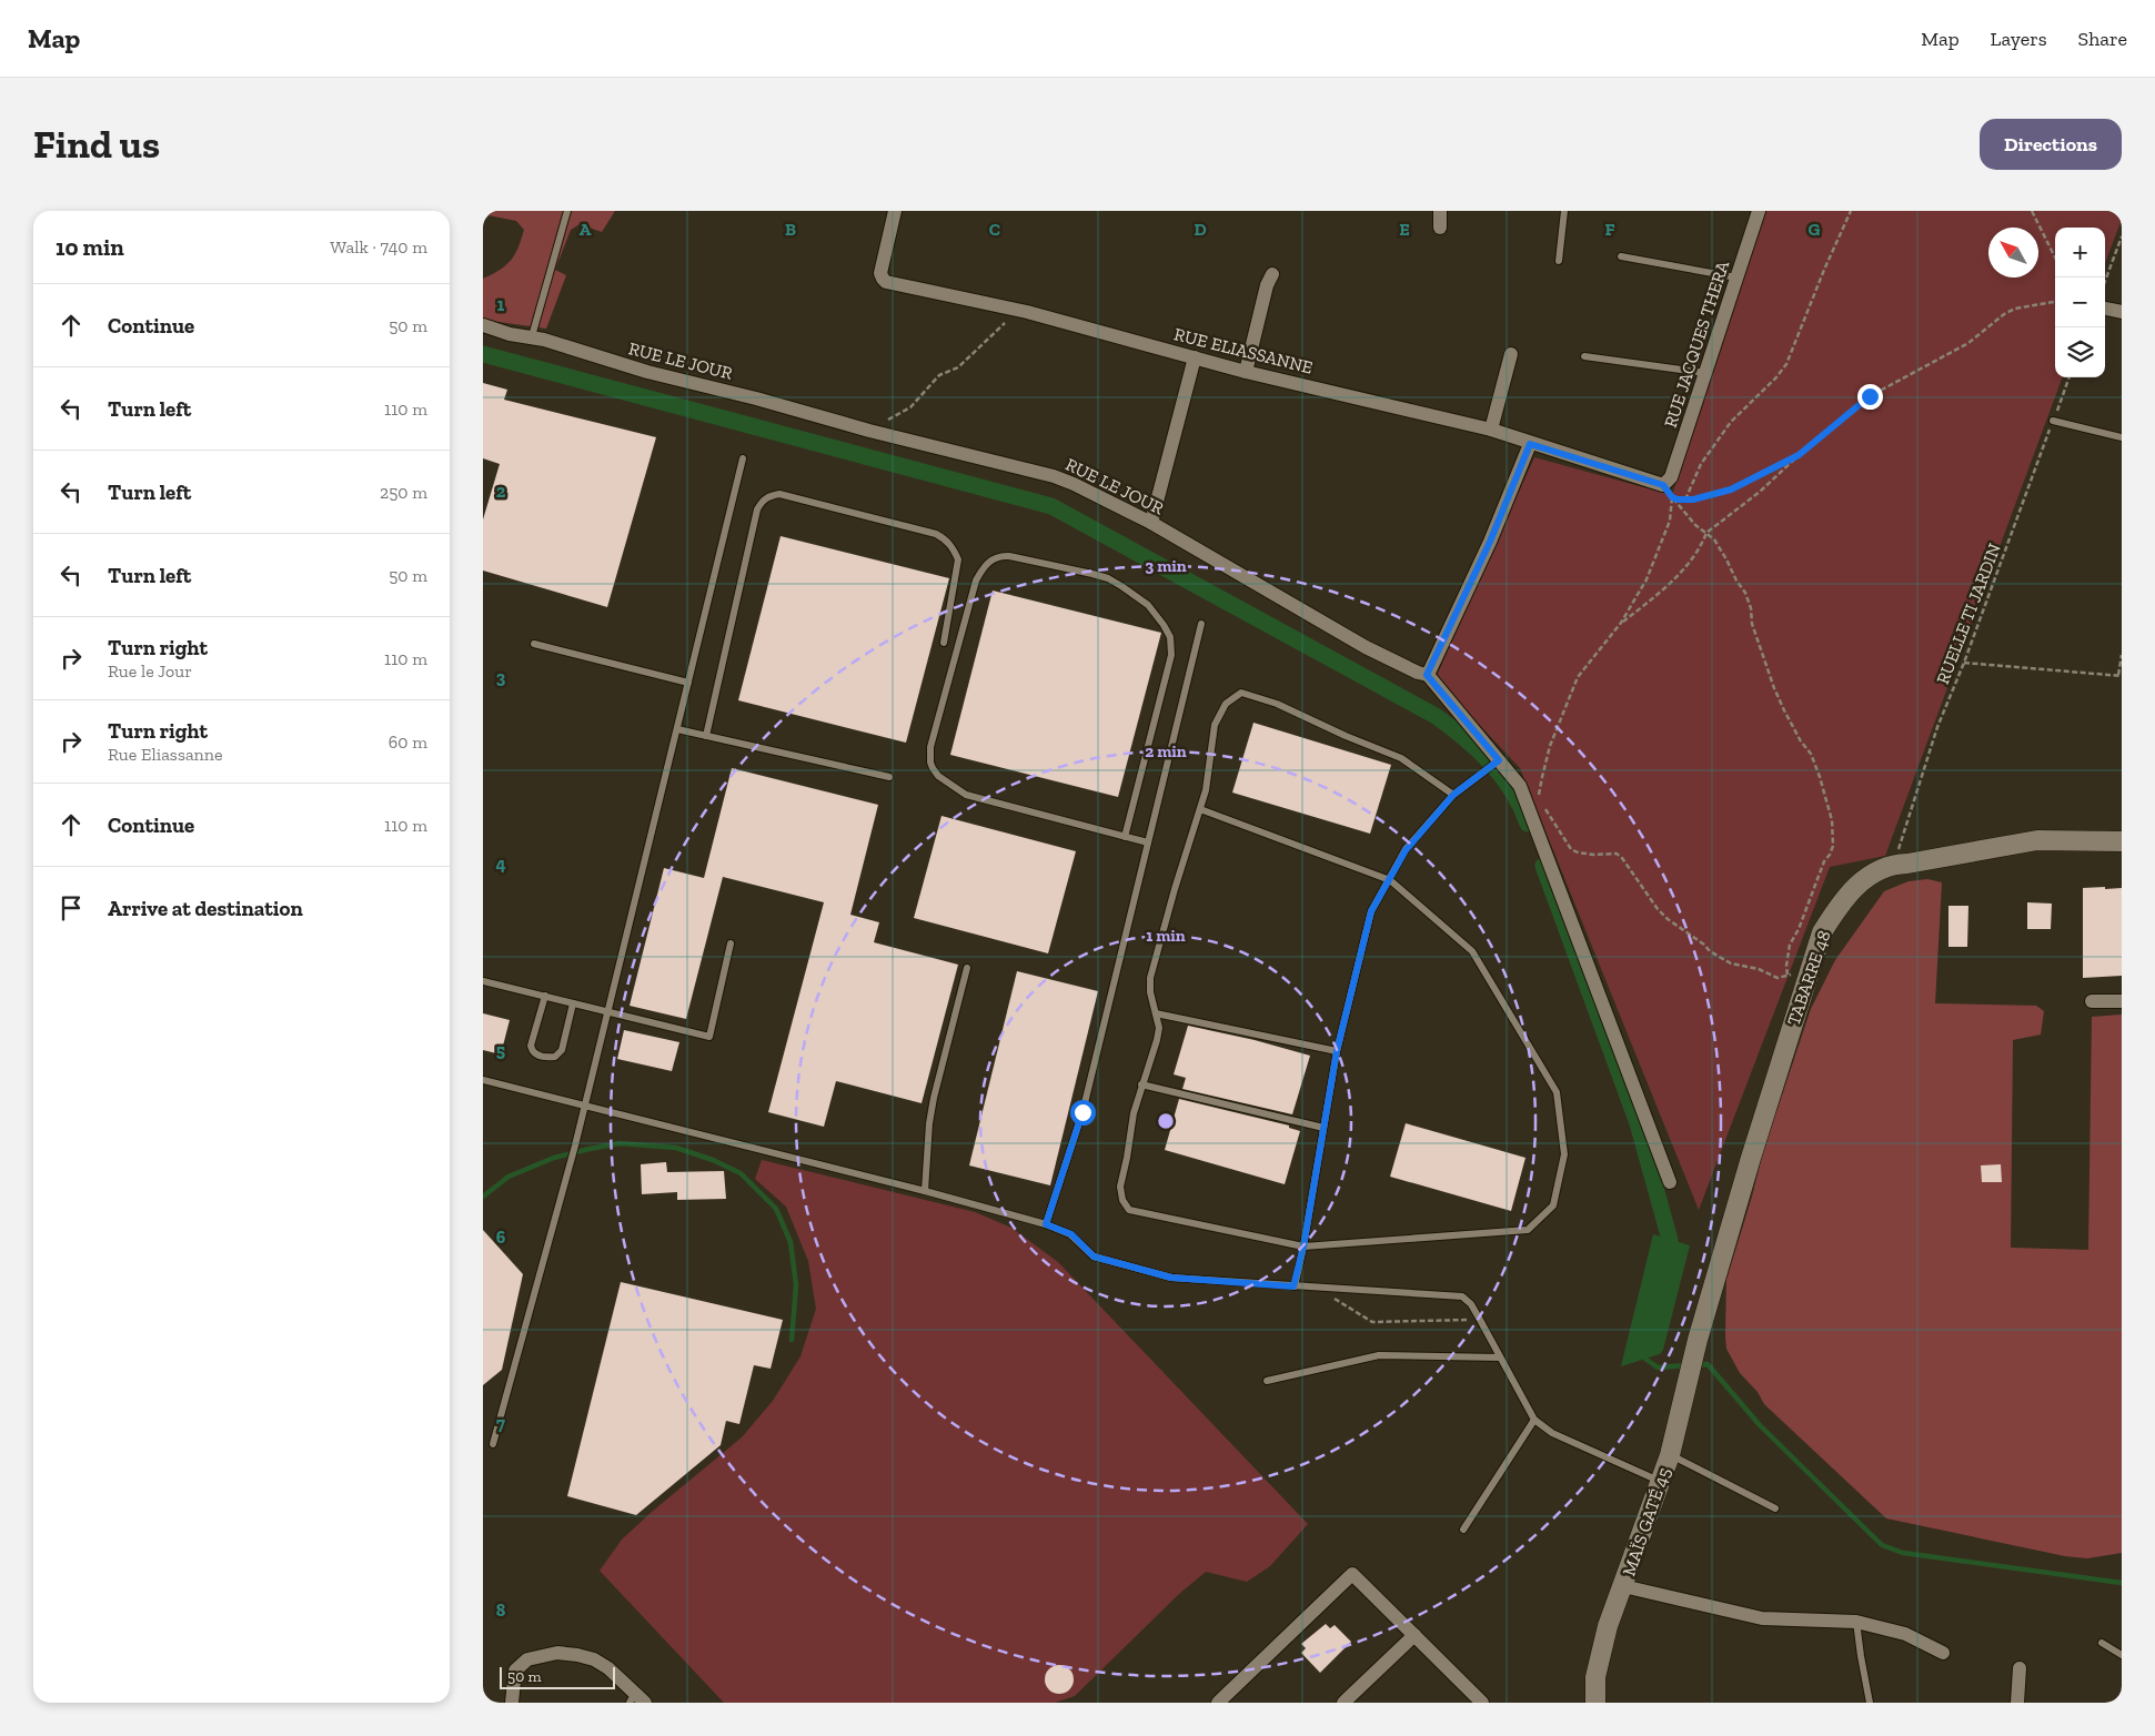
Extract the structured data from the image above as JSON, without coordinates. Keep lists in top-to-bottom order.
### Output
{
  "streets": {
    "street": [
      "RUE JACQUES THERA",
      "RUE ELIASSANNE",
      "RUE LE JOUR",
      "TABARRE 48",
      "MAÏS GATÉ 45"
    ],
    "path": ["RUELLE TI JARDIN"]
  },
  "crossings": [
    ["RUE JACQUES THERA", "RUE ELIASSANNE"],
    ["RUELLE TI JARDIN", "TABARRE 48"],
    ["TABARRE 48", "MAÏS GATÉ 45"]
  ],
  "scale_bar": "50 m",
  "north": "top left",
  "page": {
    "header": "Map",
    "nav": ["Map", "Layers", "Share"],
    "buttons": "Directions",
    "title": "Find us",
    "heading": ["10 min", "Walk · 740 m"],
    "map_buttons": ["+", "−"],
    "list": [
      ["Continue", "50 m"],
      ["Turn left", "110 m"],
      ["Turn left", "250 m"],
      ["Turn left", "50 m"],
      ["Turn right", "Rue le Jour", "110 m"],
      ["Turn right", "Rue Eliassanne", "60 m"],
      ["Continue", "110 m"],
      "Arrive at destination"
    ],
    "scale": "50 m"
  },
  "grid": {
    "columns": [
      "A",
      "B",
      "C",
      "D",
      "E",
      "F",
      "G"
    ],
    "rows": [
      "1",
      "2",
      "3",
      "4",
      "5",
      "6",
      "7",
      "8"
    ]
  },
  "rings": ["3 min", "2 min", "1 min"]
}
